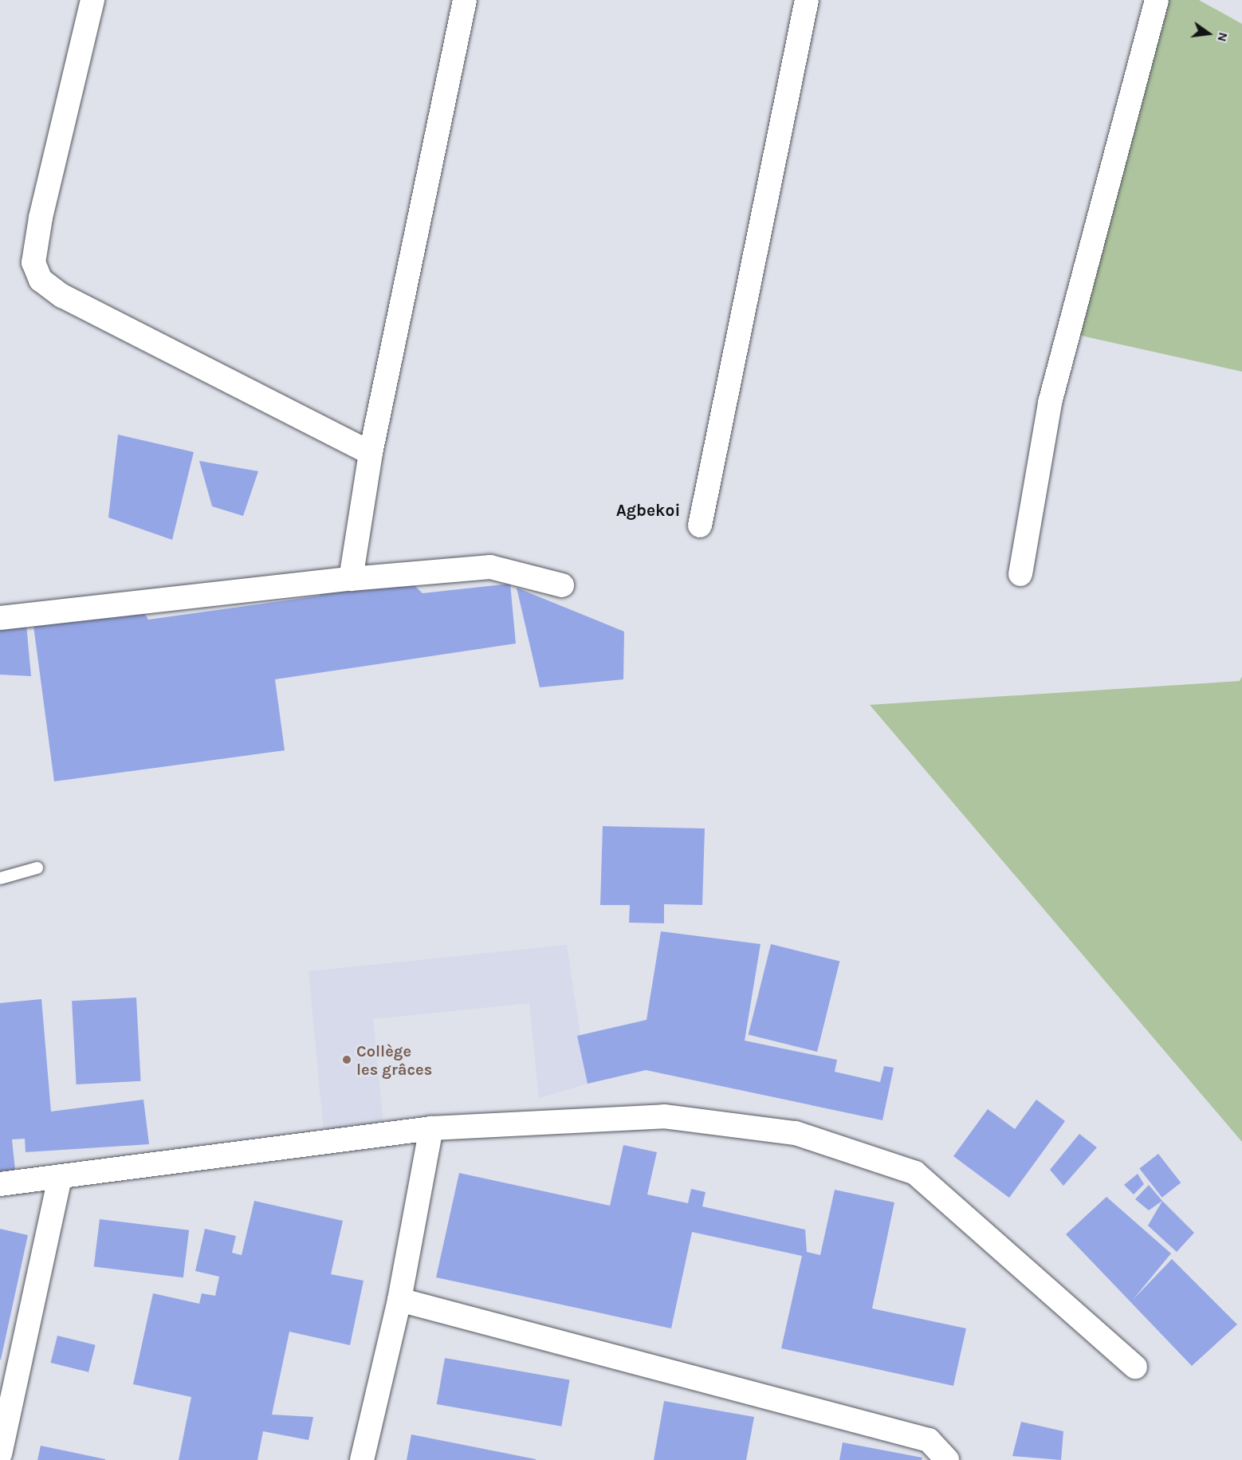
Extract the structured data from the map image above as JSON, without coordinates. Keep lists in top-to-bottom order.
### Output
{
  "districts": ["Agbekoi"],
  "places": ["Collège les grâces"],
  "north": "right"
}
